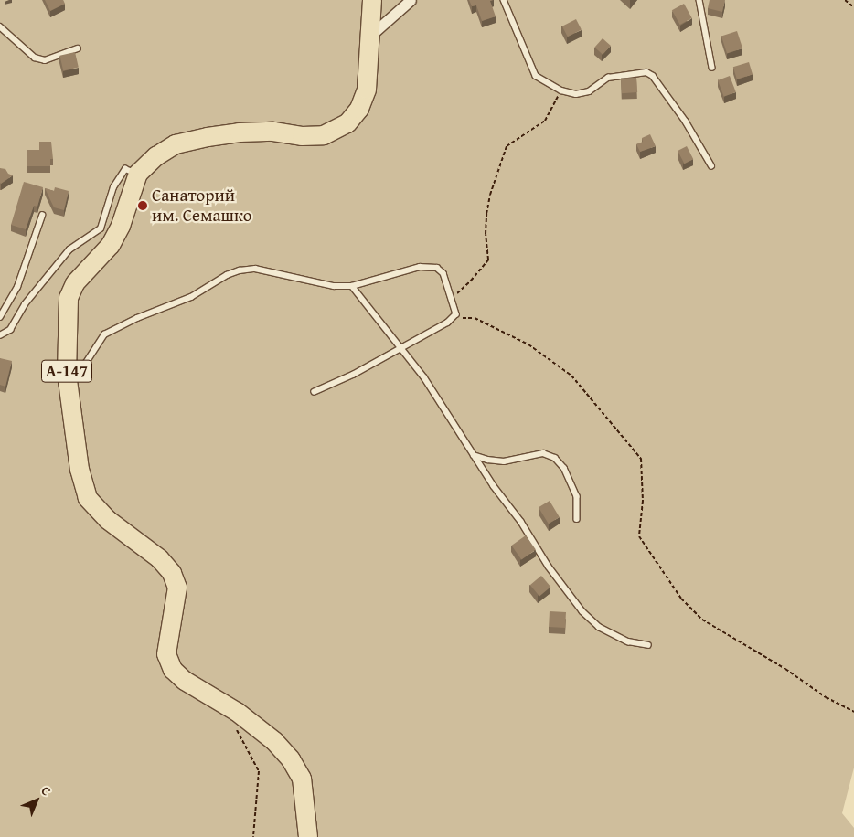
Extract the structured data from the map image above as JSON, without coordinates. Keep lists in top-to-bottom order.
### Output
{
  "streets": {
    "highway": ["А-147"]
  },
  "places": ["Санаторий им. Семашко"],
  "north": "top right"
}
